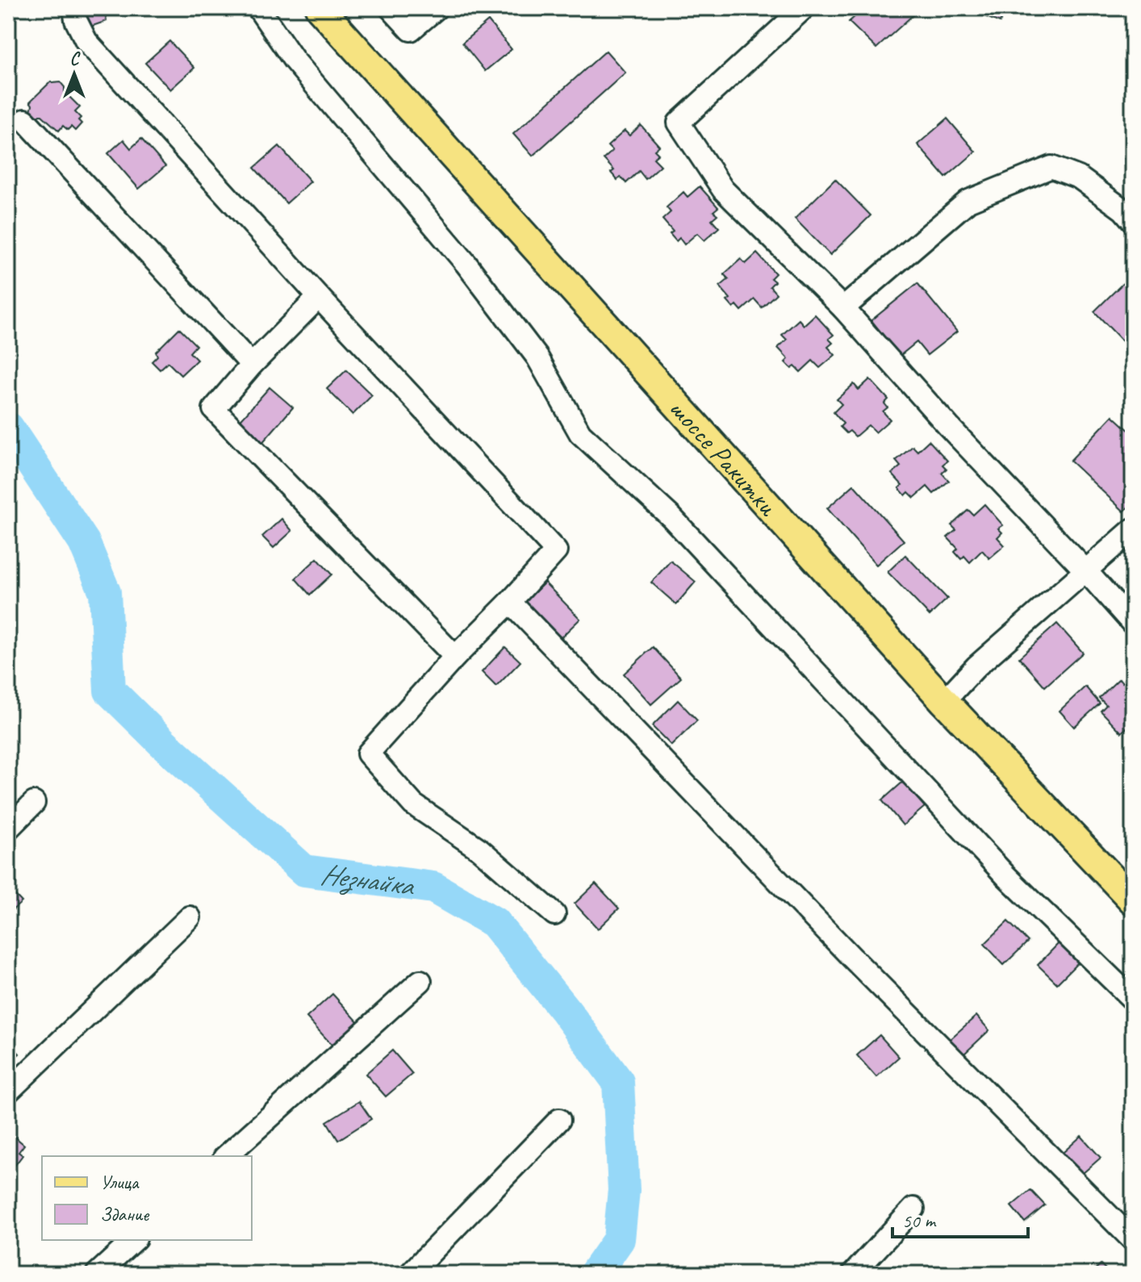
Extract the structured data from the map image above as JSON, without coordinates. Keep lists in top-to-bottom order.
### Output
{
  "streets": {
    "main road": ["шоссе Ракитки"]
  },
  "water": ["Незнайка"],
  "legend": ["Улица", "Здание"],
  "scale_bar": "50 m",
  "north": "top"
}
